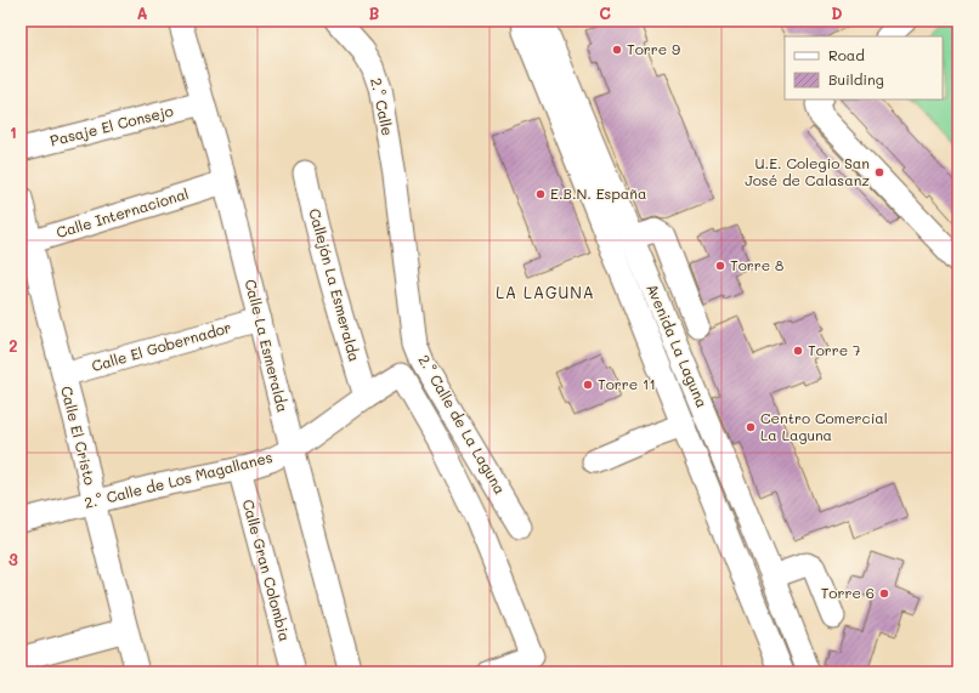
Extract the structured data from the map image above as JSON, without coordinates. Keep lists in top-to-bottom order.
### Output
{
  "streets": {
    "street": [
      "2.° Calle",
      "Pasaje El Consejo",
      "Calle Internacional",
      "Callejón La Esmeralda",
      "Calle La Esmeralda",
      "Avenida La Laguna",
      "Calle El Gobernador",
      "2.° Calle de La Laguna",
      "Calle El Cristo",
      "2.° Calle de Los Magallanes",
      "Calle Gran Colombia"
    ]
  },
  "crossings": [
    ["2.° Calle", "2.° Calle de La Laguna"],
    ["Pasaje El Consejo", "Calle La Esmeralda"],
    ["Calle Internacional", "Calle La Esmeralda"],
    ["Calle Internacional", "Calle El Cristo"],
    ["Callejón La Esmeralda", "2.° Calle de Los Magallanes"],
    ["Calle La Esmeralda", "Calle El Gobernador"],
    ["Calle La Esmeralda", "2.° Calle de Los Magallanes"],
    ["Calle El Gobernador", "Calle El Cristo"],
    ["2.° Calle de La Laguna", "2.° Calle de Los Magallanes"],
    ["Calle El Cristo", "2.° Calle de Los Magallanes"],
    ["2.° Calle de Los Magallanes", "Calle Gran Colombia"]
  ],
  "districts": ["LA LAGUNA"],
  "places": [
    "Torre 9",
    "U.E. Colegio San José de Calasanz",
    "E.B.N. España",
    "Torre 8",
    "Torre 7",
    "Torre 11",
    "Centro Comercial La Laguna",
    "Torre 6"
  ],
  "legend": ["Road", "Building"],
  "grid": {
    "columns": [
      "A",
      "B",
      "C",
      "D"
    ],
    "rows": ["1", "2", "3"]
  }
}
